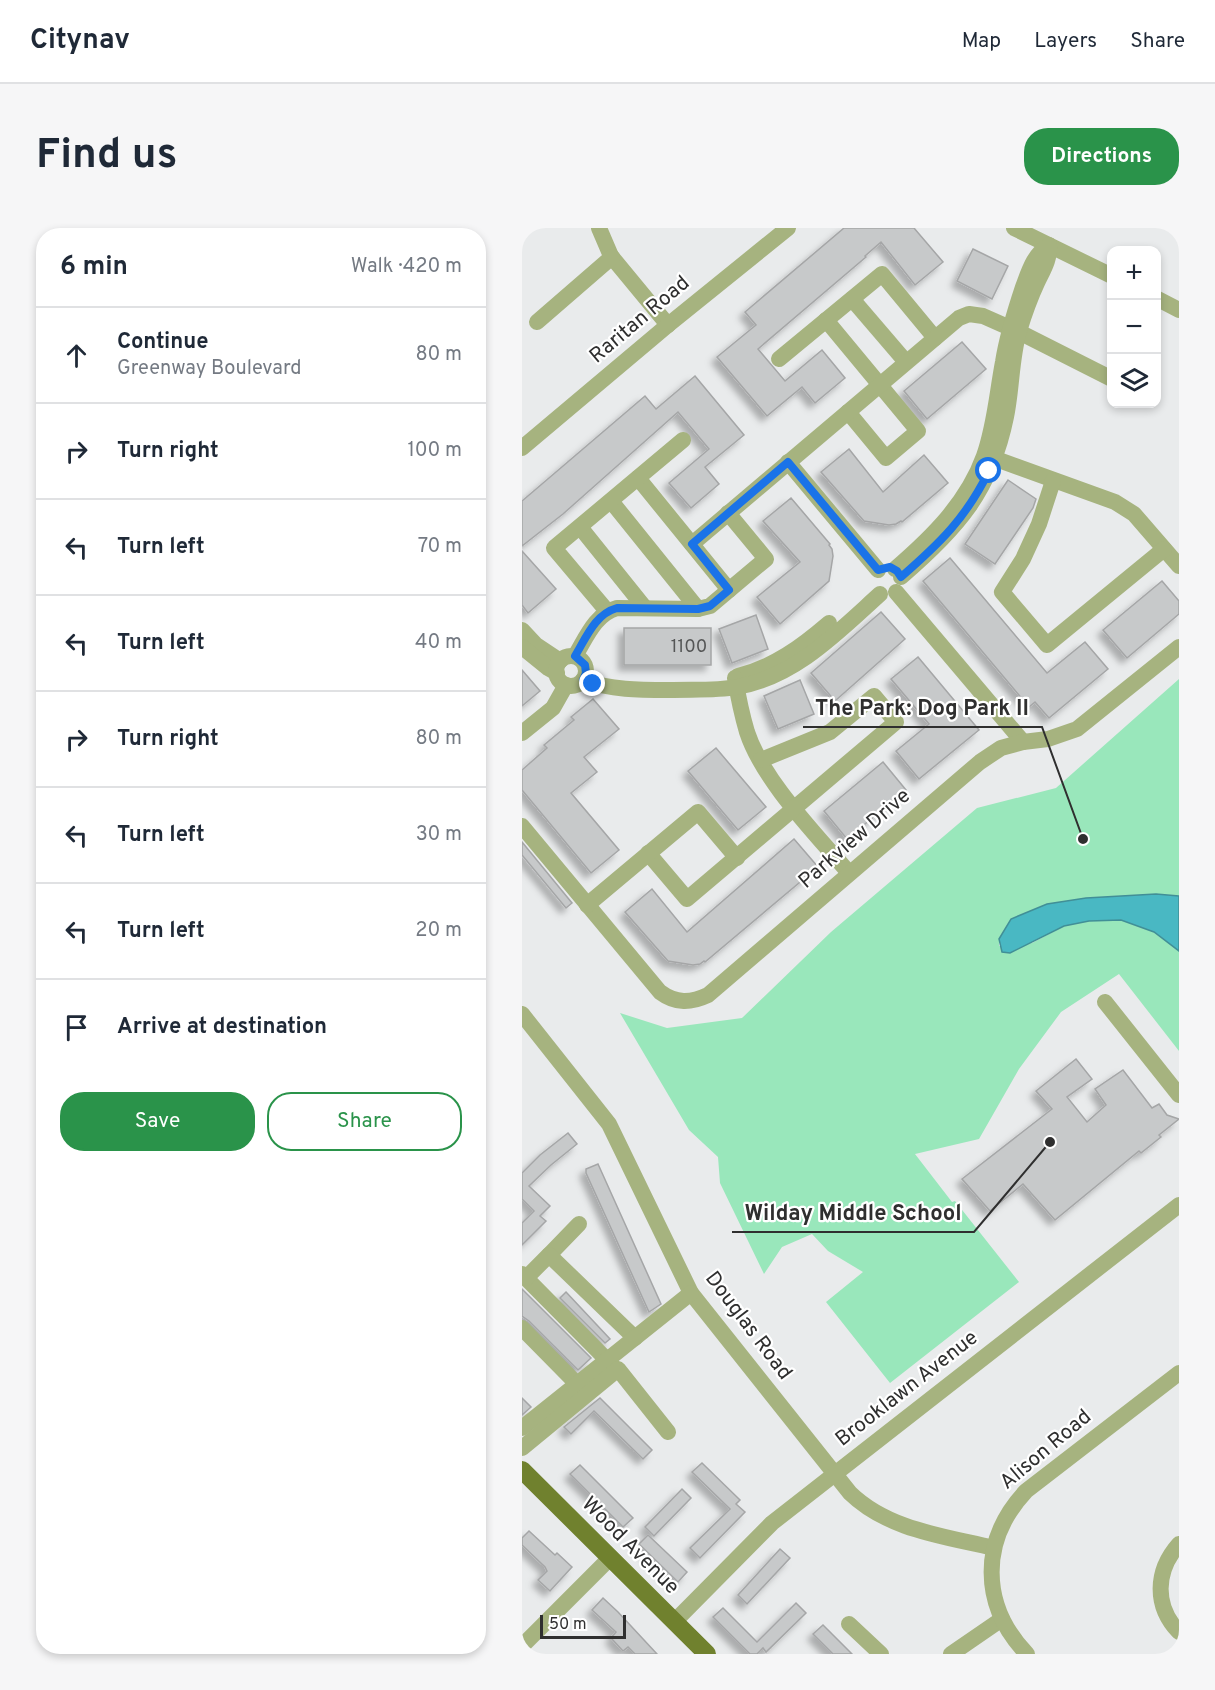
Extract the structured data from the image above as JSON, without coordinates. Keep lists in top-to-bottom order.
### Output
{
  "streets": {
    "main road": ["Wood Avenue"],
    "street": [
      "Raritan Road",
      "Parkview Drive",
      "Douglas Road",
      "Brooklawn Avenue",
      "Alison Road"
    ]
  },
  "crossings": [
    ["Douglas Road", "Brooklawn Avenue"],
    ["Douglas Road", "Alison Road"],
    ["Brooklawn Avenue", "Wood Avenue"]
  ],
  "places": ["The Park: Dog Park II", "Wilday Middle School"],
  "house_numbers": ["1100"],
  "scale_bar": "50 m",
  "page": {
    "header": "Citynav",
    "nav": ["Map", "Layers", "Share"],
    "buttons": [
      "Directions",
      ["Save", "Share"]
    ],
    "title": "Find us",
    "heading": ["6 min", "Walk · 420 m"],
    "map_buttons": ["+", "−"],
    "list": [
      ["Continue", "Greenway Boulevard", "80 m"],
      ["Turn right", "100 m"],
      ["Turn left", "70 m"],
      ["Turn left", "40 m"],
      ["Turn right", "80 m"],
      ["Turn left", "30 m"],
      ["Turn left", "20 m"],
      "Arrive at destination"
    ],
    "scale": "50 m"
  }
}
